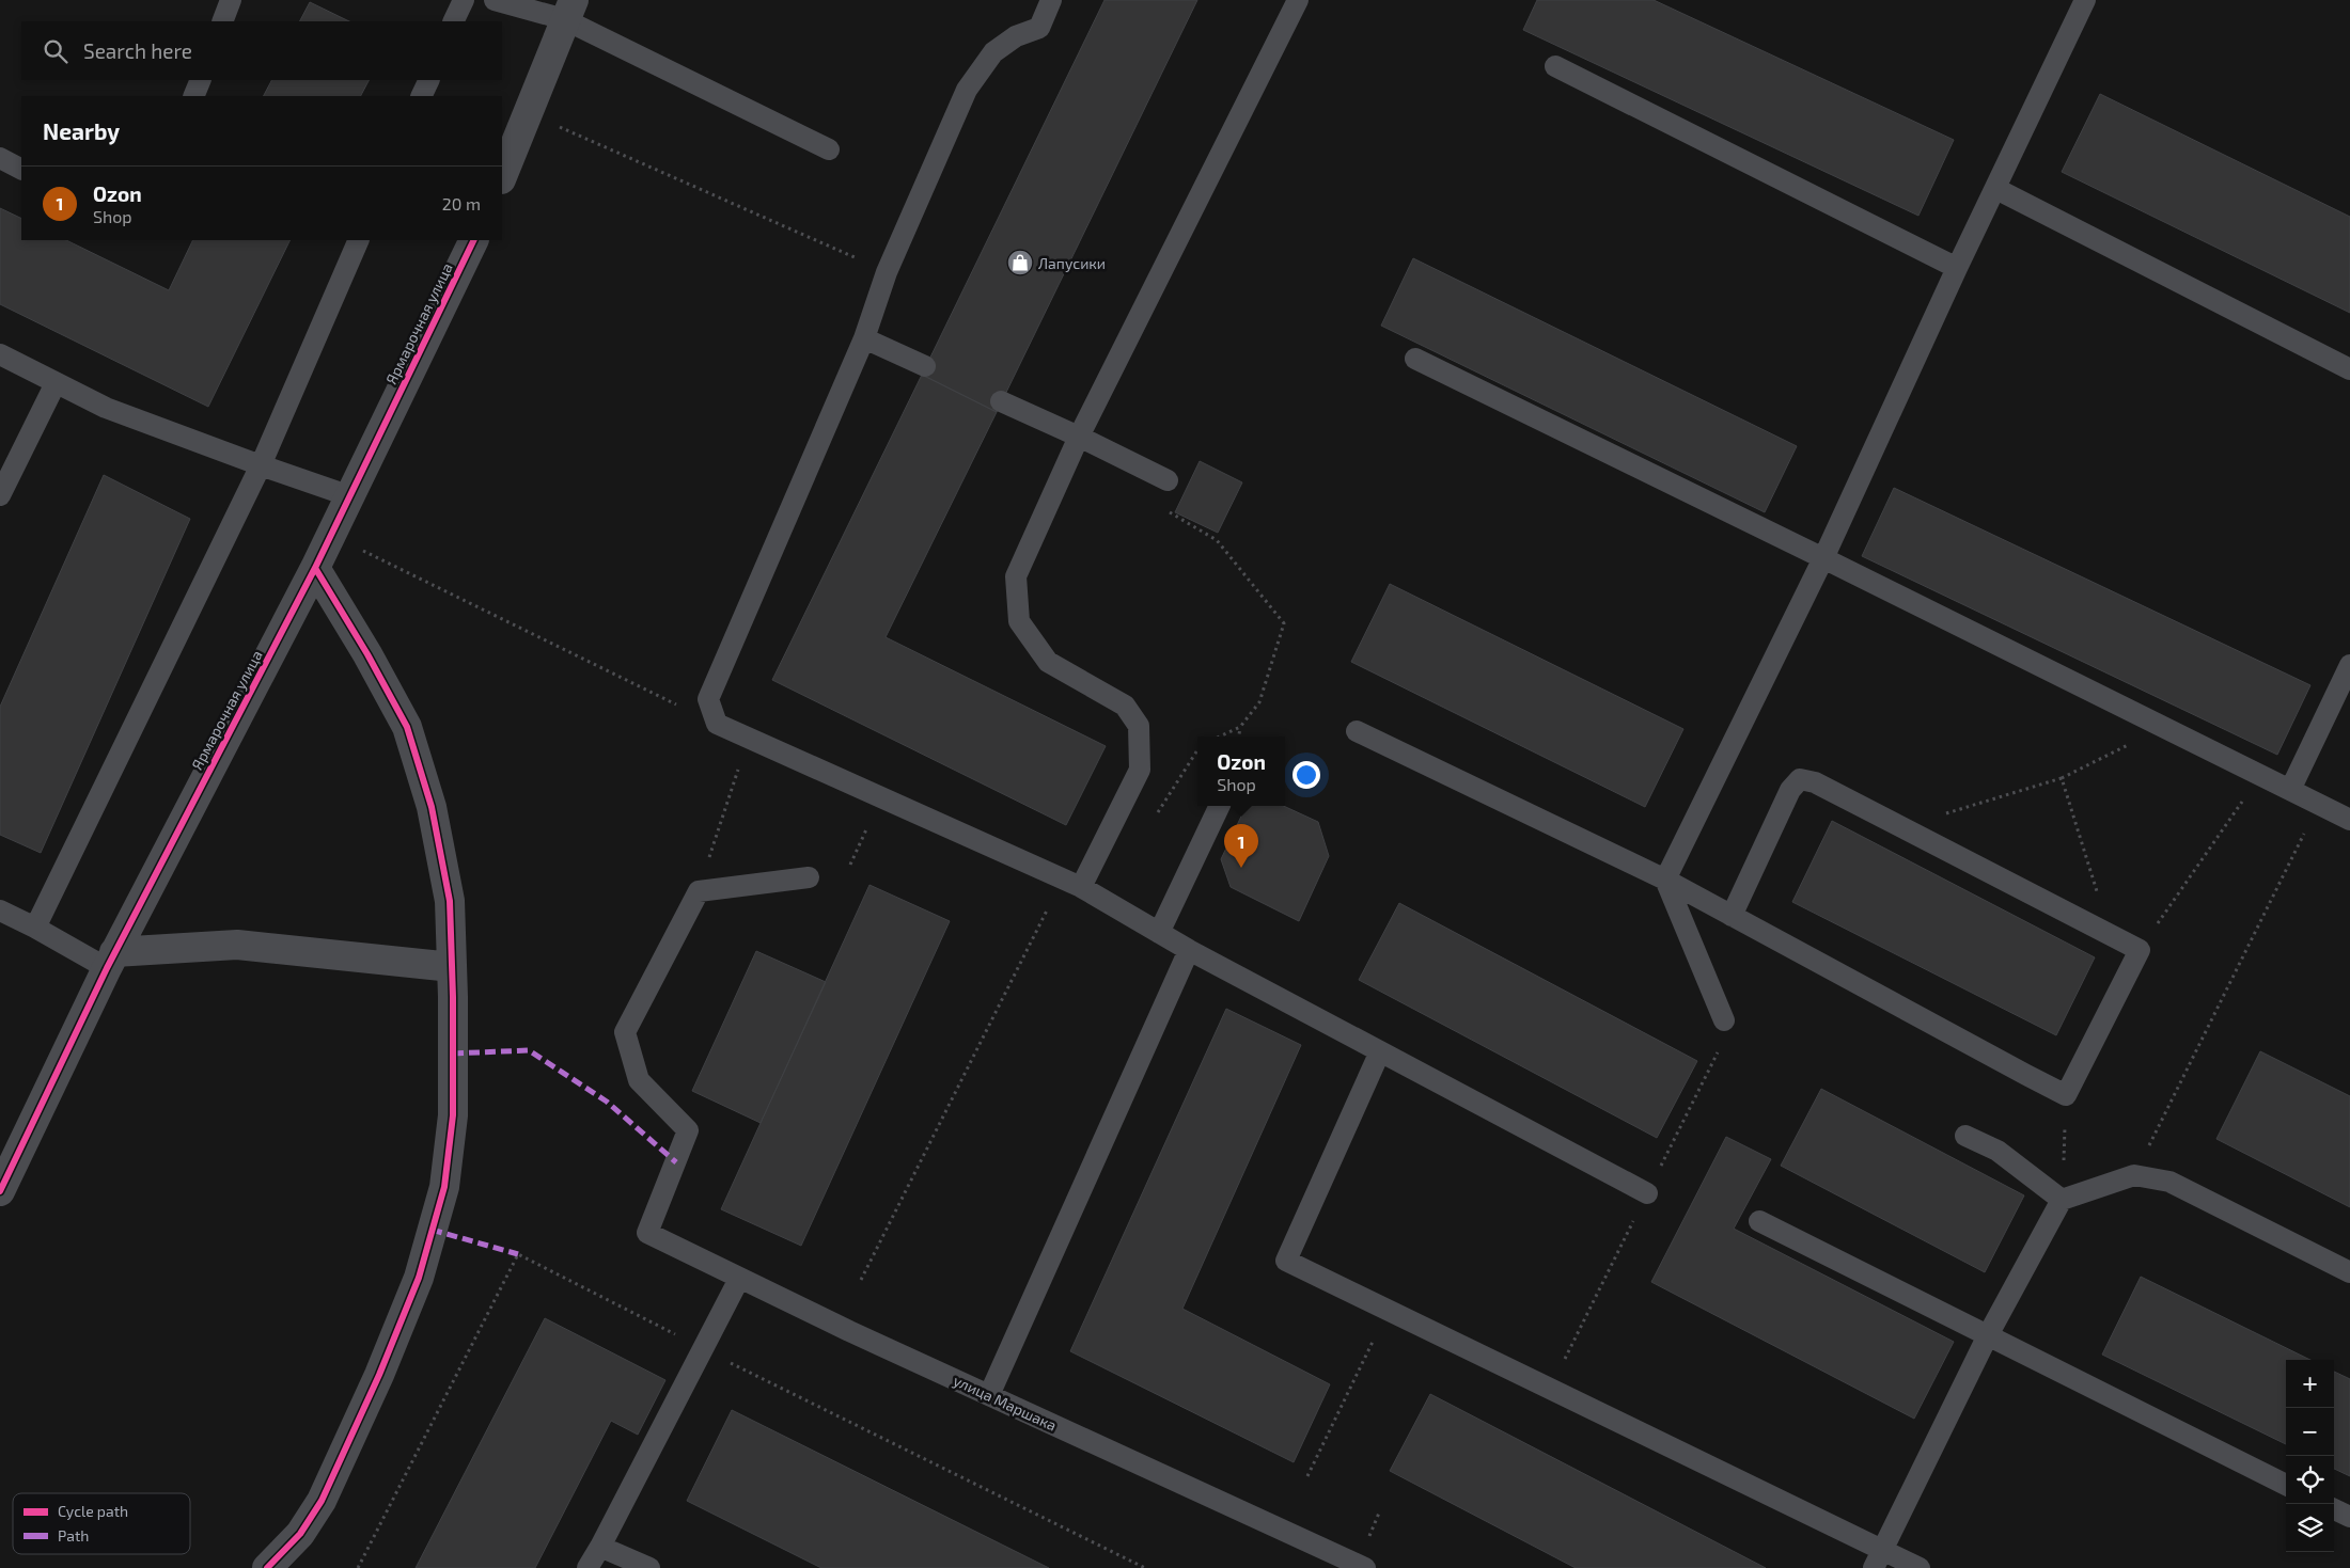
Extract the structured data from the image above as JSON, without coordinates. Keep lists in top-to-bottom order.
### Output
{
  "streets": {
    "street": ["Ярмарочная улица"],
    "lane": ["улица Маршака"]
  },
  "places": {
    "shop": ["Лапусики"]
  },
  "legend": ["Cycle path", "Path"],
  "page": {
    "search": "Search here",
    "heading": "Nearby",
    "list": [
      {
        "mark": "1",
        "name": "Ozon",
        "note": "Shop",
        "value": "20 m"
      }
    ],
    "popup": ["Ozon", "Shop"],
    "pins": "1",
    "map_buttons": ["+", "−"]
  }
}
